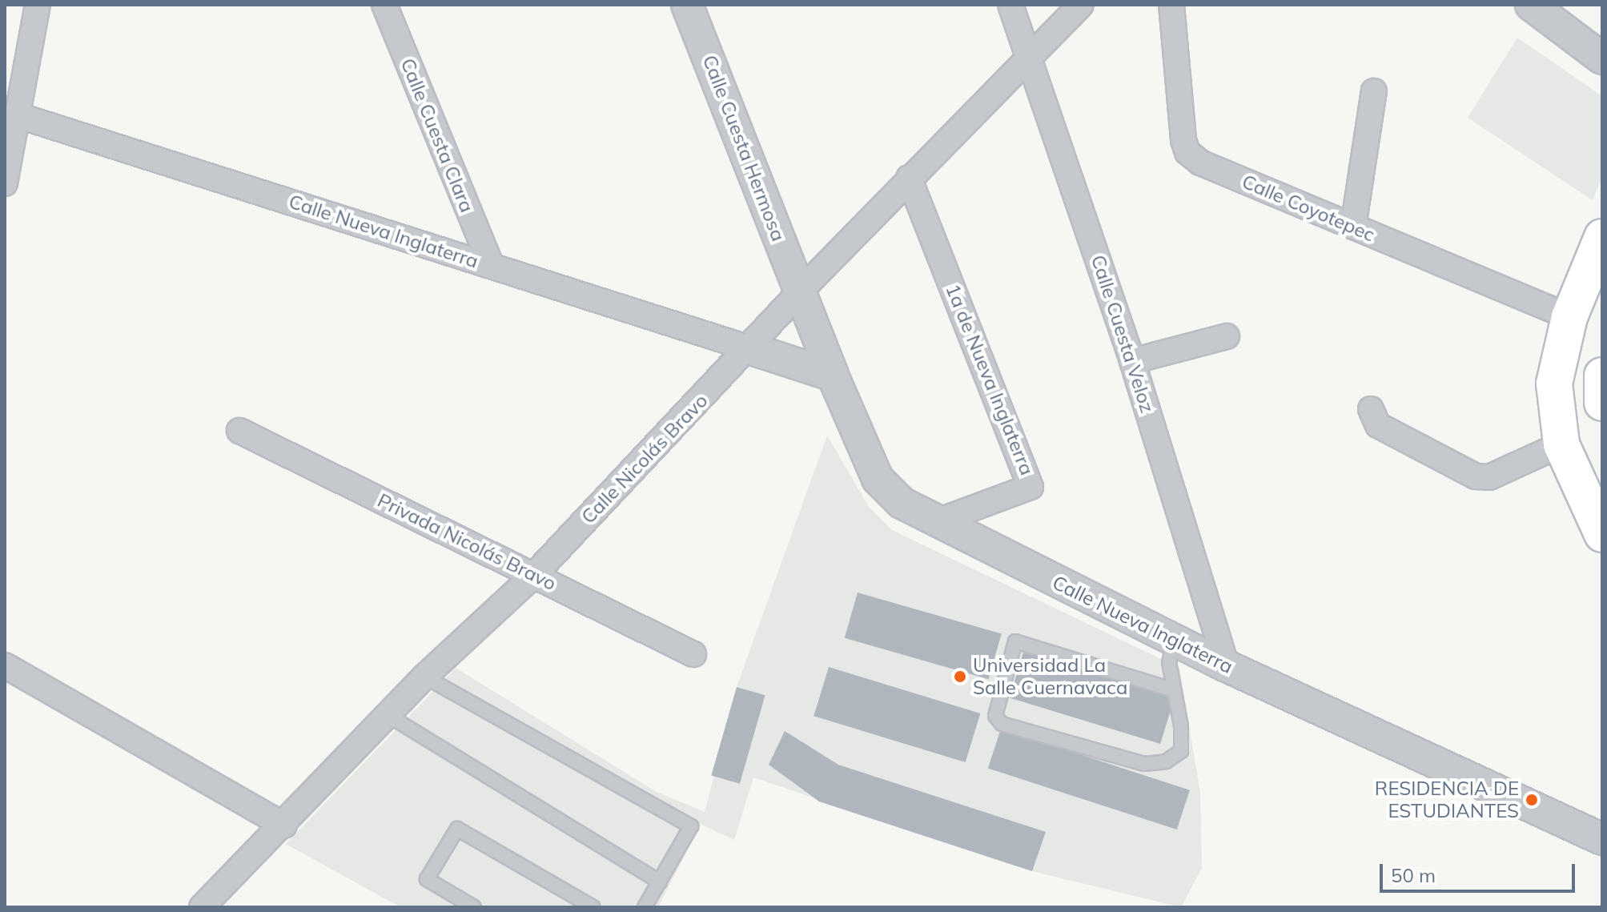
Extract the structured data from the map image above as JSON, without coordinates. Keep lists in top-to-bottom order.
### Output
{
  "streets": {
    "street": [
      "Calle Cuesta Clara",
      "Calle Cuesta Hermosa",
      "Calle Coyotepec",
      "Calle Nueva Inglaterra",
      "Calle Cuesta Veloz",
      "1a de Nueva Inglaterra",
      "Calle Nicolás Bravo",
      "Privada Nicolás Bravo"
    ]
  },
  "crossings": [
    ["Calle Cuesta Clara", "Calle Nueva Inglaterra"],
    ["Calle Cuesta Hermosa", "Calle Nueva Inglaterra"],
    ["Calle Cuesta Hermosa", "Calle Nicolás Bravo"],
    ["Calle Nueva Inglaterra", "Calle Cuesta Veloz"],
    ["Calle Nueva Inglaterra", "1a de Nueva Inglaterra"],
    ["Calle Nueva Inglaterra", "Calle Nicolás Bravo"],
    ["Calle Cuesta Veloz", "Calle Nicolás Bravo"],
    ["1a de Nueva Inglaterra", "Calle Nicolás Bravo"],
    ["Calle Nicolás Bravo", "Privada Nicolás Bravo"]
  ],
  "places": ["Universidad La Salle Cuernavaca", "RESIDENCIA DE ESTUDIANTES"],
  "scale_bar": "50 m"
}
